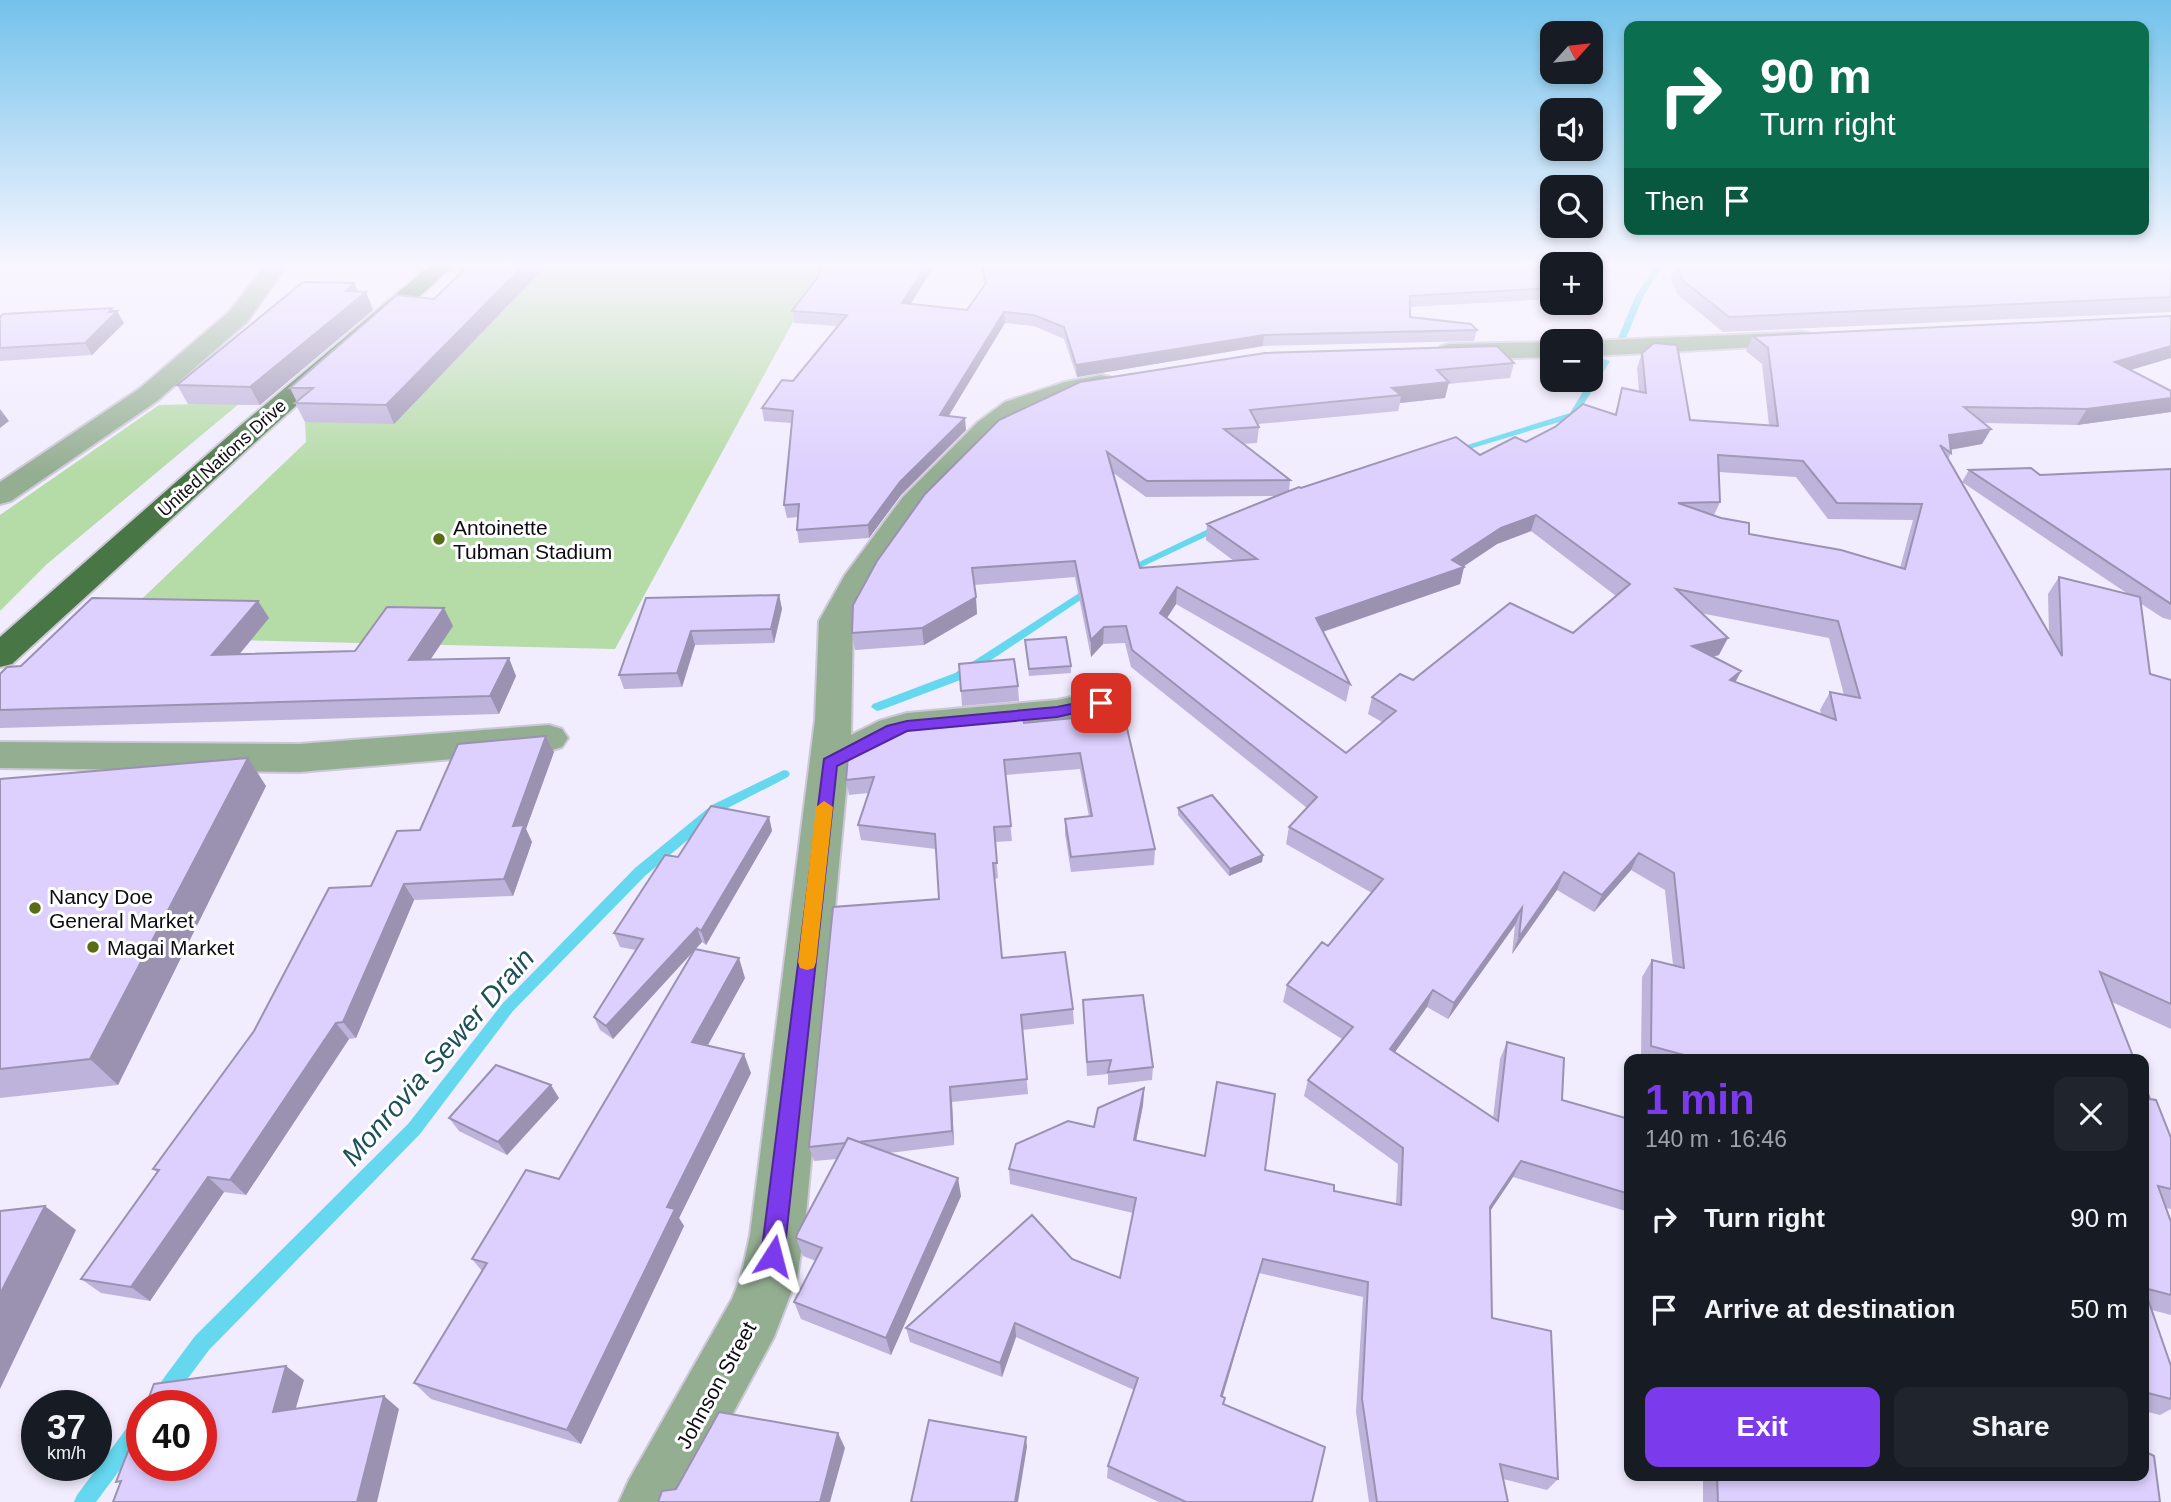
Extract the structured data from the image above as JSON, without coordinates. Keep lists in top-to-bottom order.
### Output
{
  "streets": {
    "main road": ["United Nations Drive"],
    "street": ["Johnson Street"]
  },
  "water": ["Monrovia Sewer Drain"],
  "places": ["Antoinette Tubman Stadium", "Nancy Doe General Market", "Magai Market"],
  "north": "top right",
  "page": {
    "map_buttons": ["+", "−"],
    "turn": ["90 m", "Turn right"],
    "then": "Then",
    "heading": ["1 min", "140 m · 16:46"],
    "list": [
      {
        "name": "Turn right",
        "value": "90 m"
      },
      {
        "name": "Arrive at destination",
        "value": "50 m"
      }
    ],
    "buttons": ["Exit", "Share"],
    "speed": "37 km/h",
    "limit": "40"
  }
}
